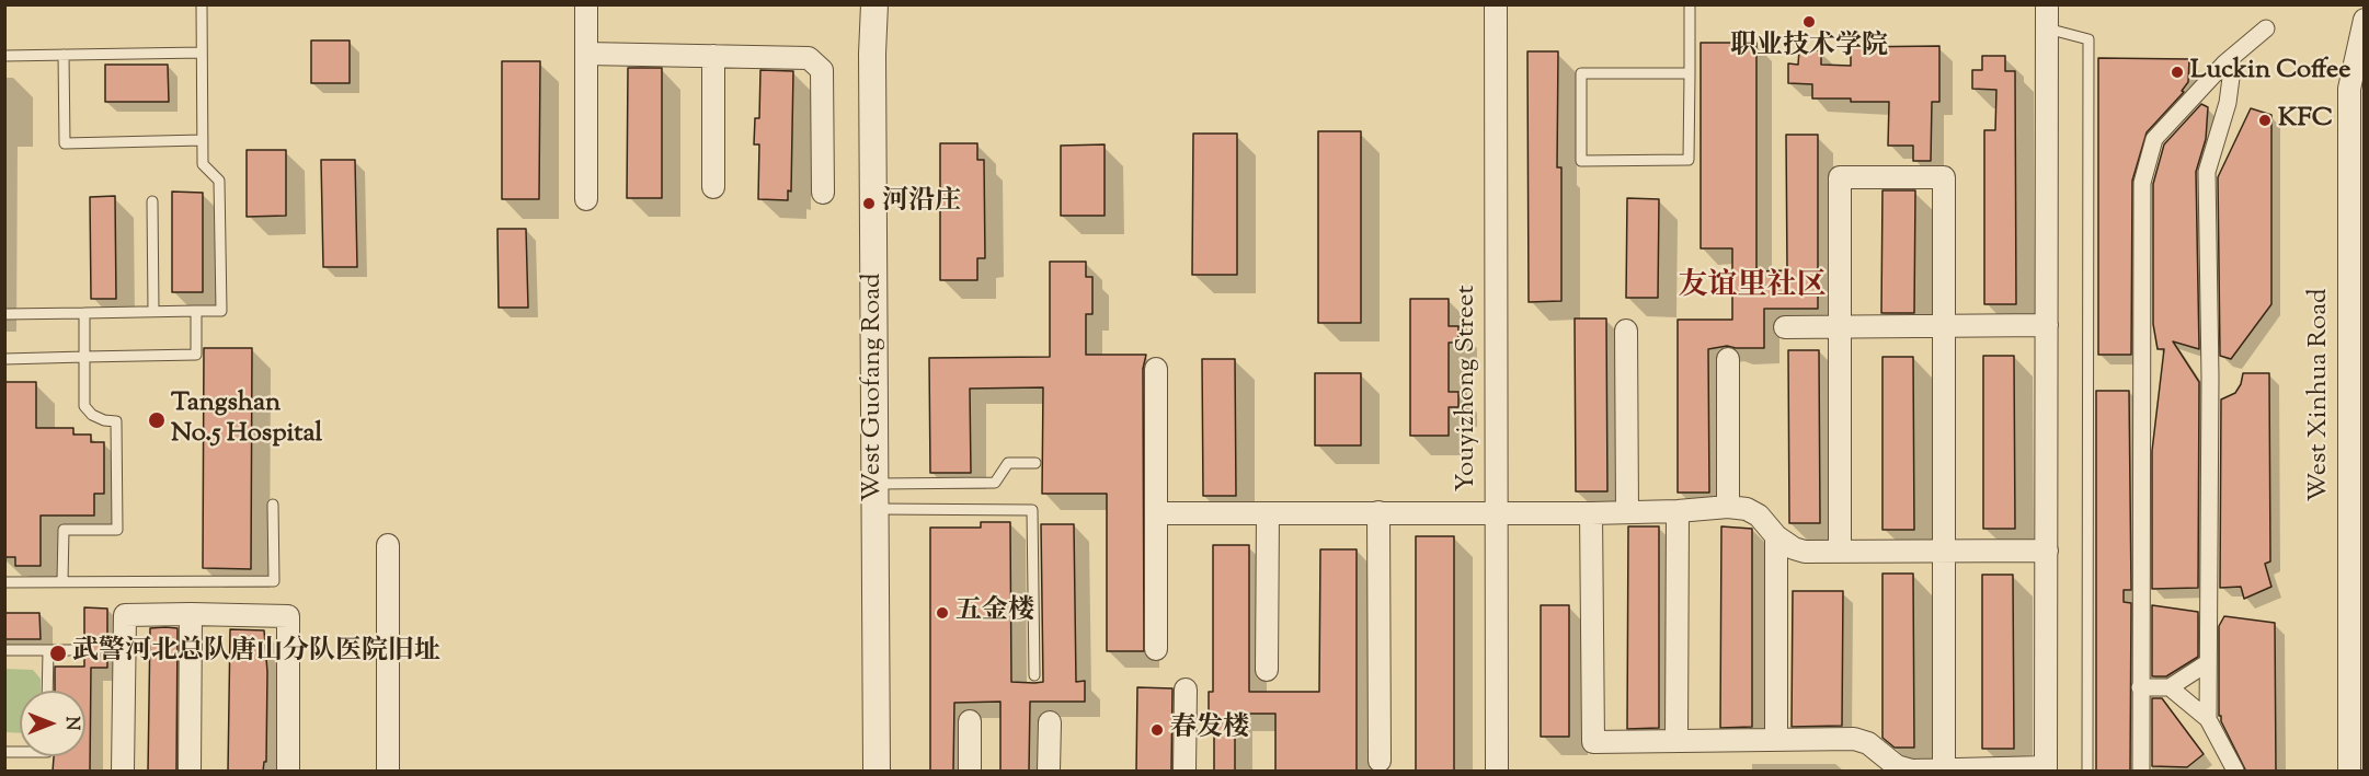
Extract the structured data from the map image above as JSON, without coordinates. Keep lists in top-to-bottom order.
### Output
{
  "streets": {
    "street": ["West Guofang Road", "Youyizhong Street", "West Xinhua Road"]
  },
  "districts": ["友谊里社区"],
  "places": [
    "职业技术学院",
    "Luckin Coffee",
    "KFC",
    "河沿庄",
    "Tangshan No.5 Hospital",
    "五金楼",
    "武警河北总队唐山分队医院旧址",
    "春发楼"
  ],
  "north": "right"
}
